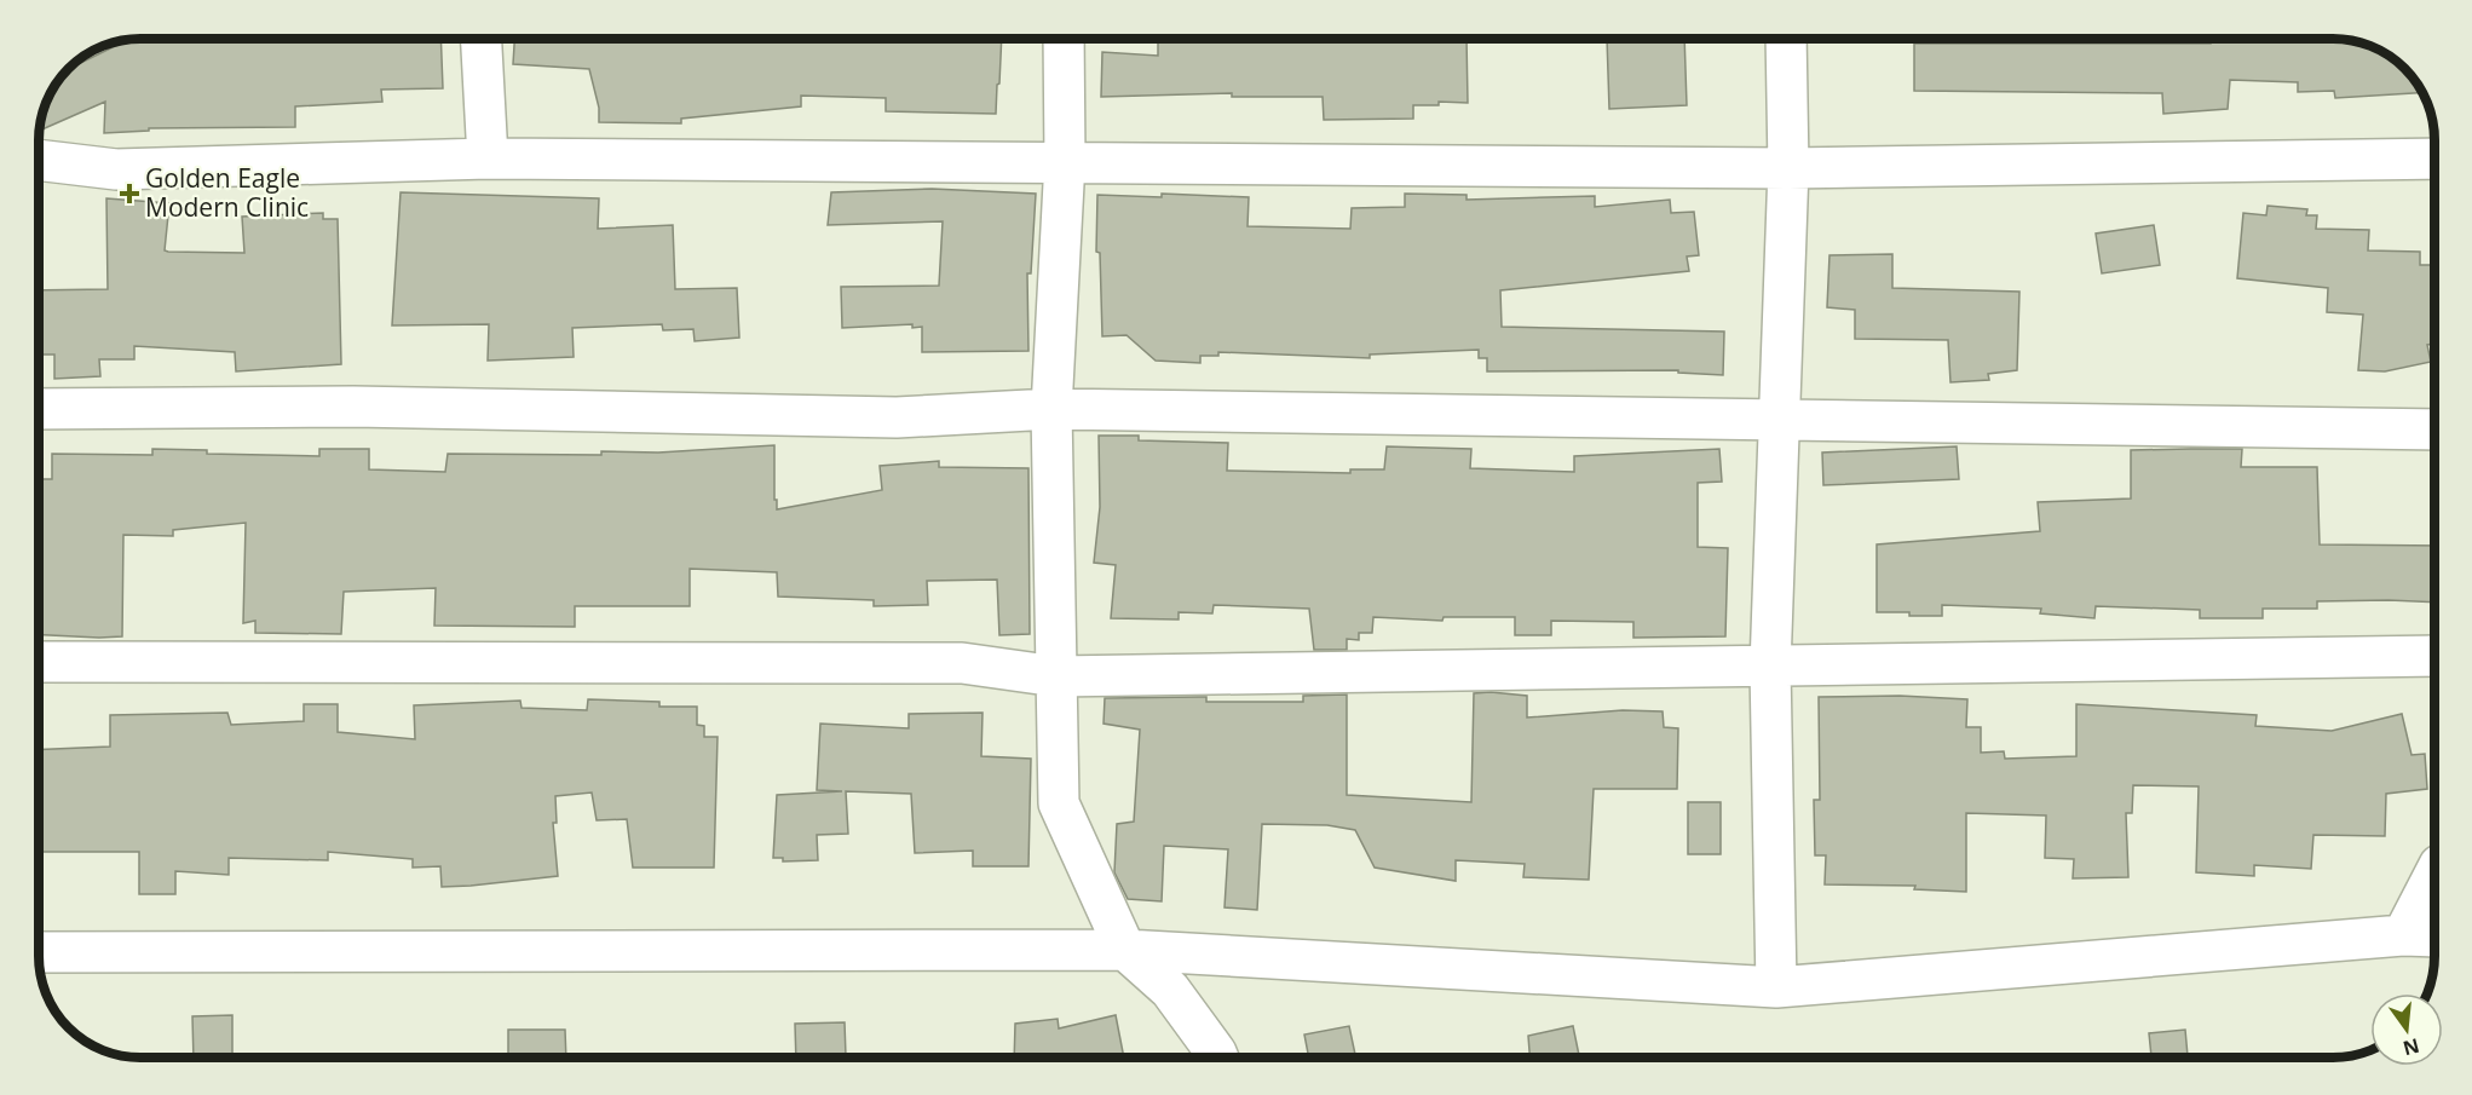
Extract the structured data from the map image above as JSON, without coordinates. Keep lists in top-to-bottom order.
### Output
{
  "places": {
    "health": ["Golden Eagle Modern Clinic"]
  },
  "north": "bottom"
}
